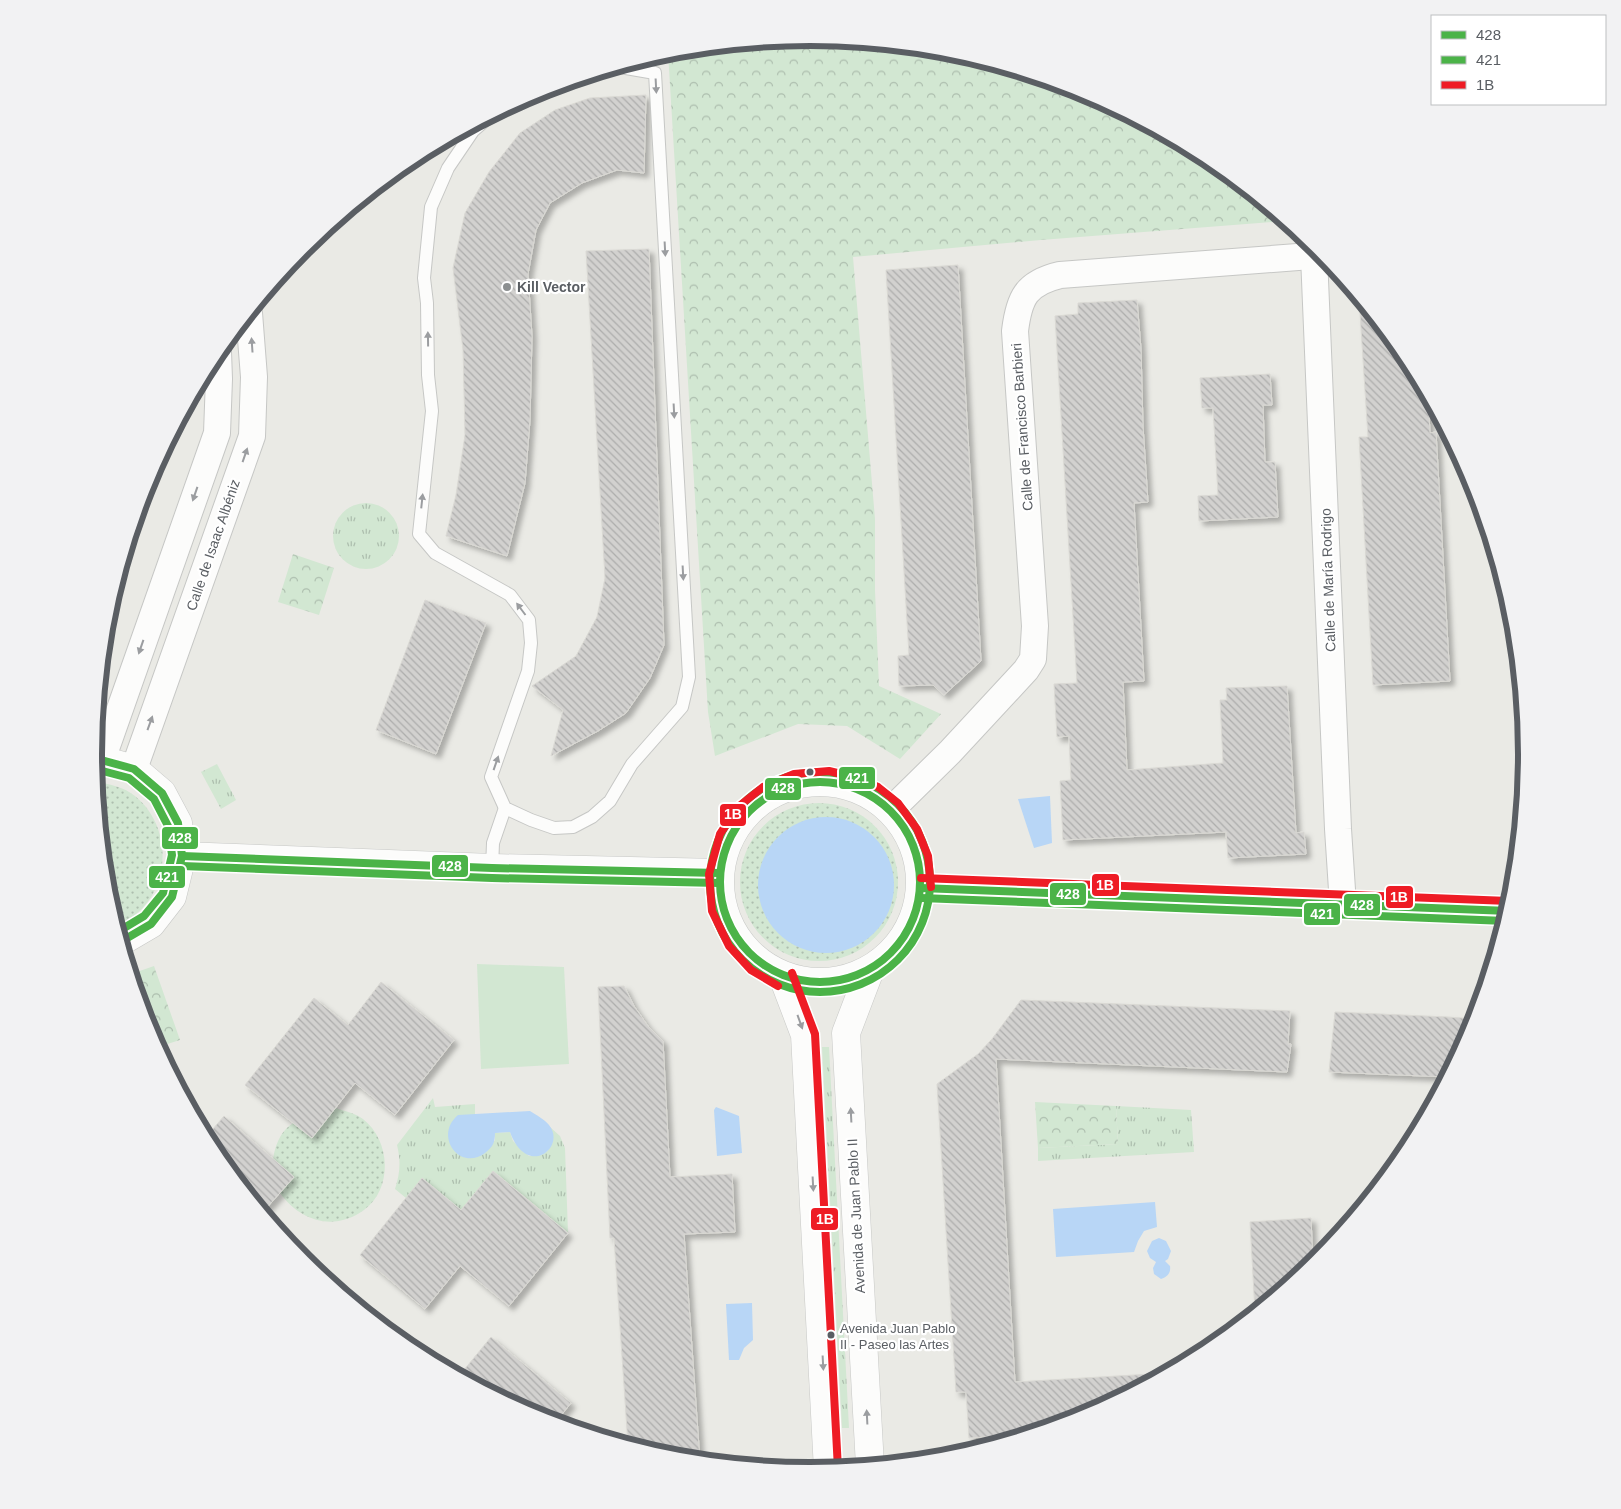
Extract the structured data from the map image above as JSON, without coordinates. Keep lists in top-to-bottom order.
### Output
{
  "streets": {
    "main road": ["Avenida de Juan Pablo II"],
    "street": ["Calle de Francisco Barbieri", "Calle de Isaac Albéniz", "Calle de María Rodrigo"]
  },
  "places": ["Kill Vector", "Avenida Juan Pablo II - Paseo las Artes"],
  "lines": ["transit line 428", "transit line 1B", "transit line 421"],
  "legend": ["428", "421", "1B"]
}
